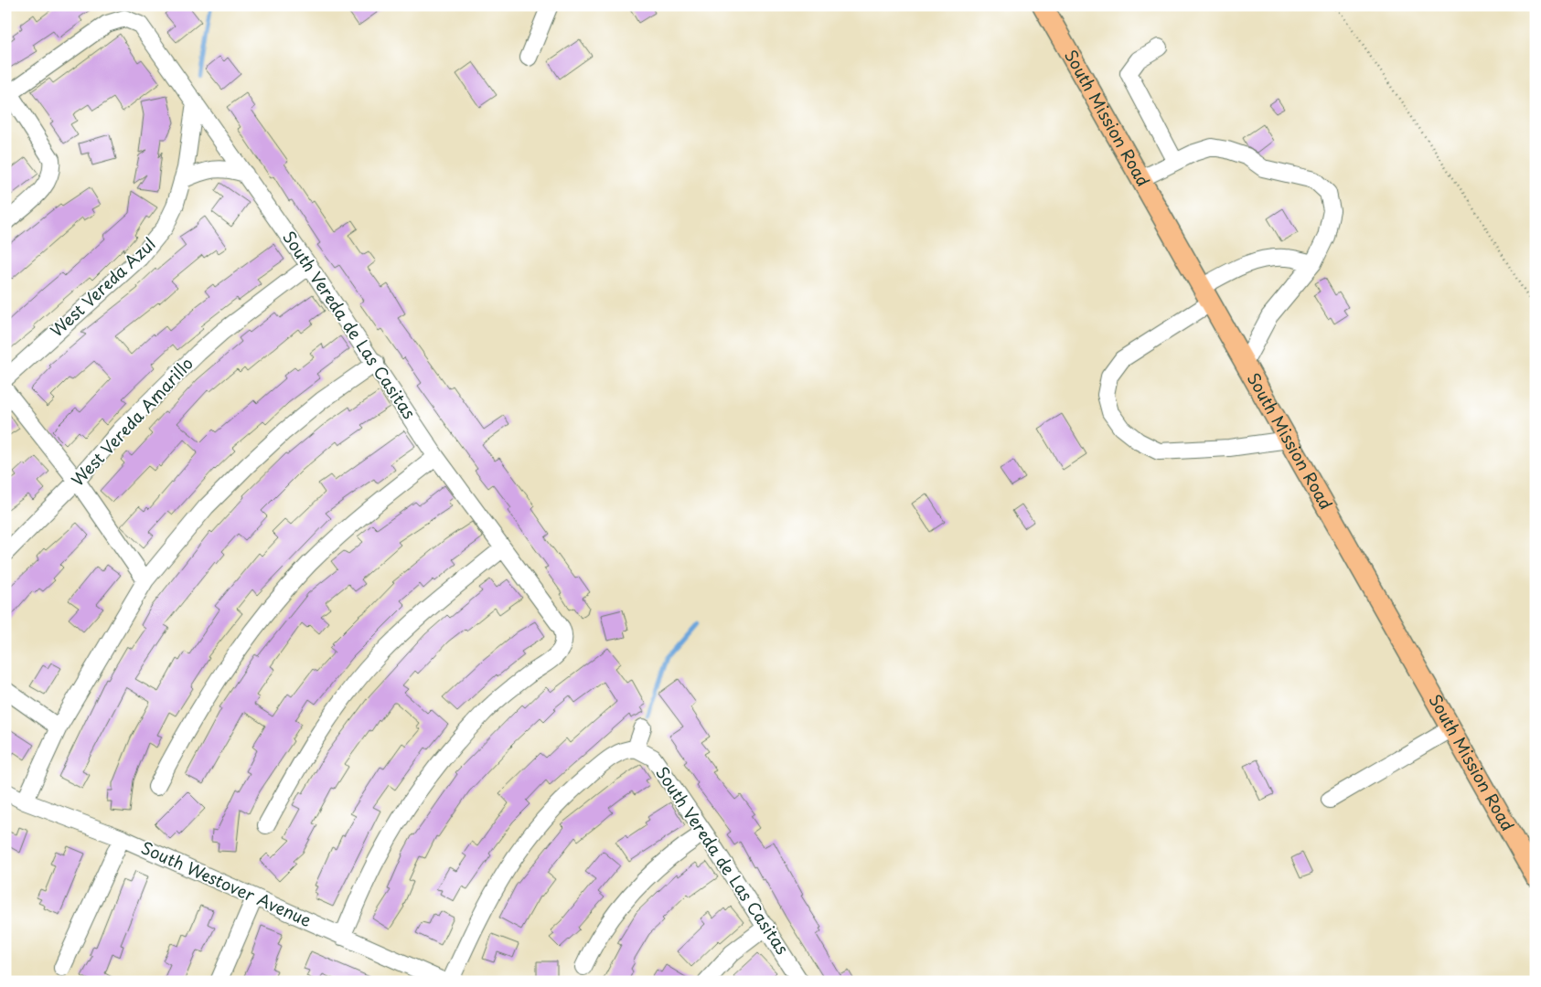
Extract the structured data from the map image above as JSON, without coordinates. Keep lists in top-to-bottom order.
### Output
{
  "streets": {
    "main road": ["South Mission Road"],
    "street": [
      "West Vereda Azul",
      "South Vereda de Las Casitas",
      "West Vereda Amarillo",
      "South Westover Avenue"
    ]
  },
  "crossings": [
    ["West Vereda Azul", "South Vereda de Las Casitas"],
    ["South Vereda de Las Casitas", "West Vereda Amarillo"],
    ["South Vereda de Las Casitas", "South Westover Avenue"]
  ]
}
